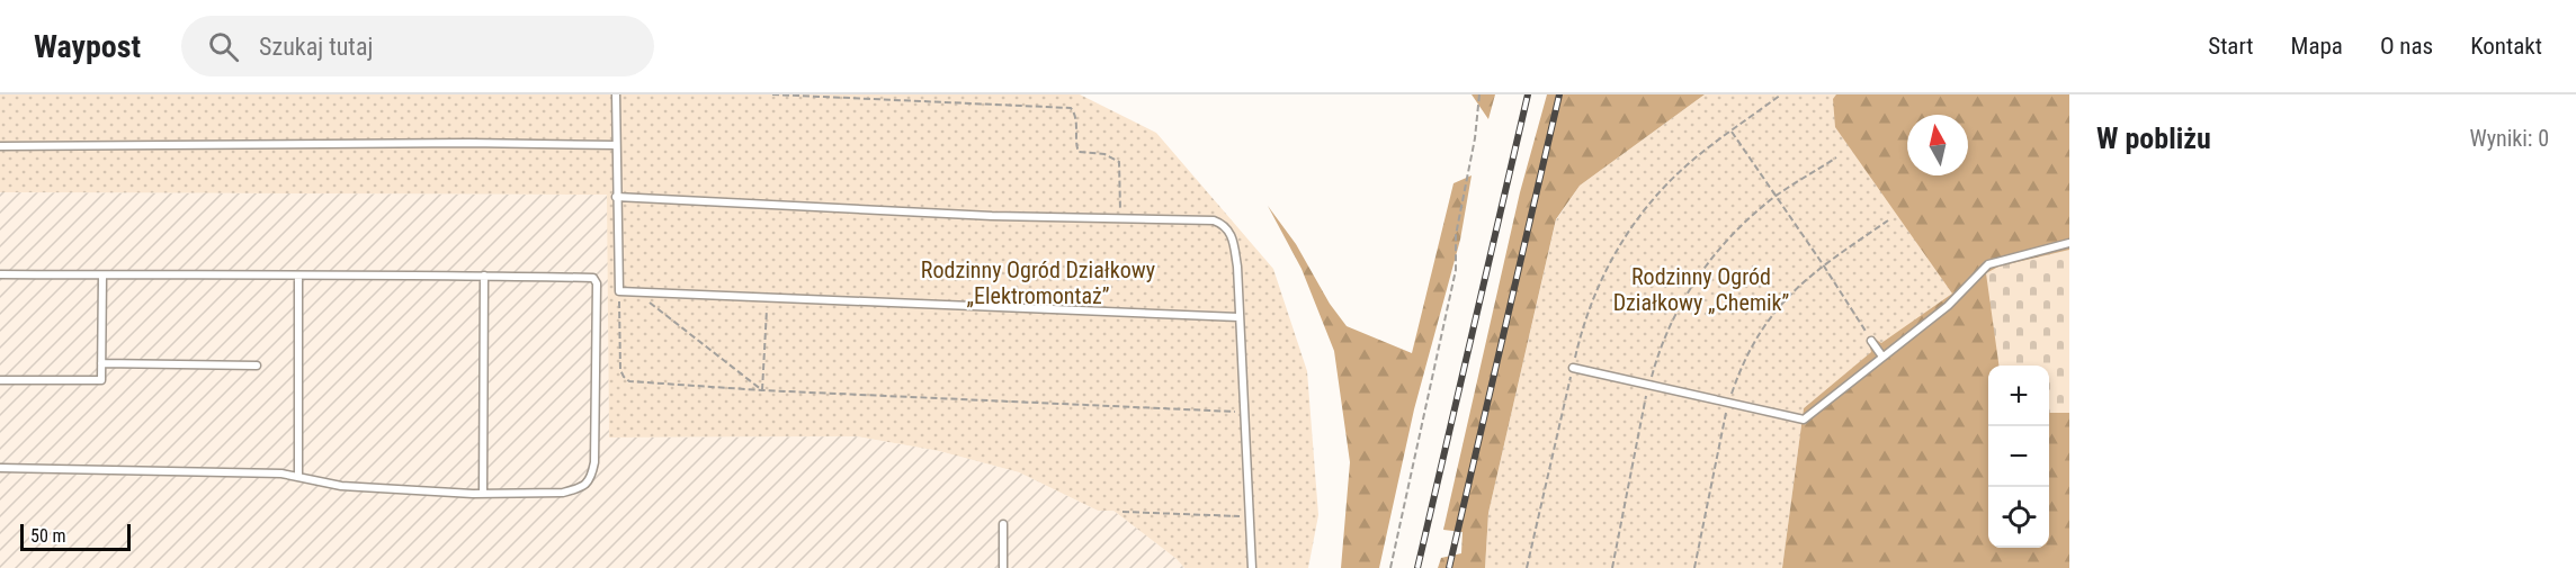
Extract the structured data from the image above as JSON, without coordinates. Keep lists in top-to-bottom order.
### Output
{
  "parks": ["Rodzinny Ogród Działkowy „Elektromontaż”", "Rodzinny Ogród Działkowy „Chemik”"],
  "scale_bar": "50 m",
  "north": "top",
  "page": {
    "header": "Waypost",
    "search": "Szukaj tutaj",
    "nav": [
      "Start",
      "Mapa",
      "O nas",
      "Kontakt"
    ],
    "heading": ["W pobliżu", "Wyniki: 0"],
    "map_buttons": ["+", "−"],
    "scale": "50 m"
  }
}
